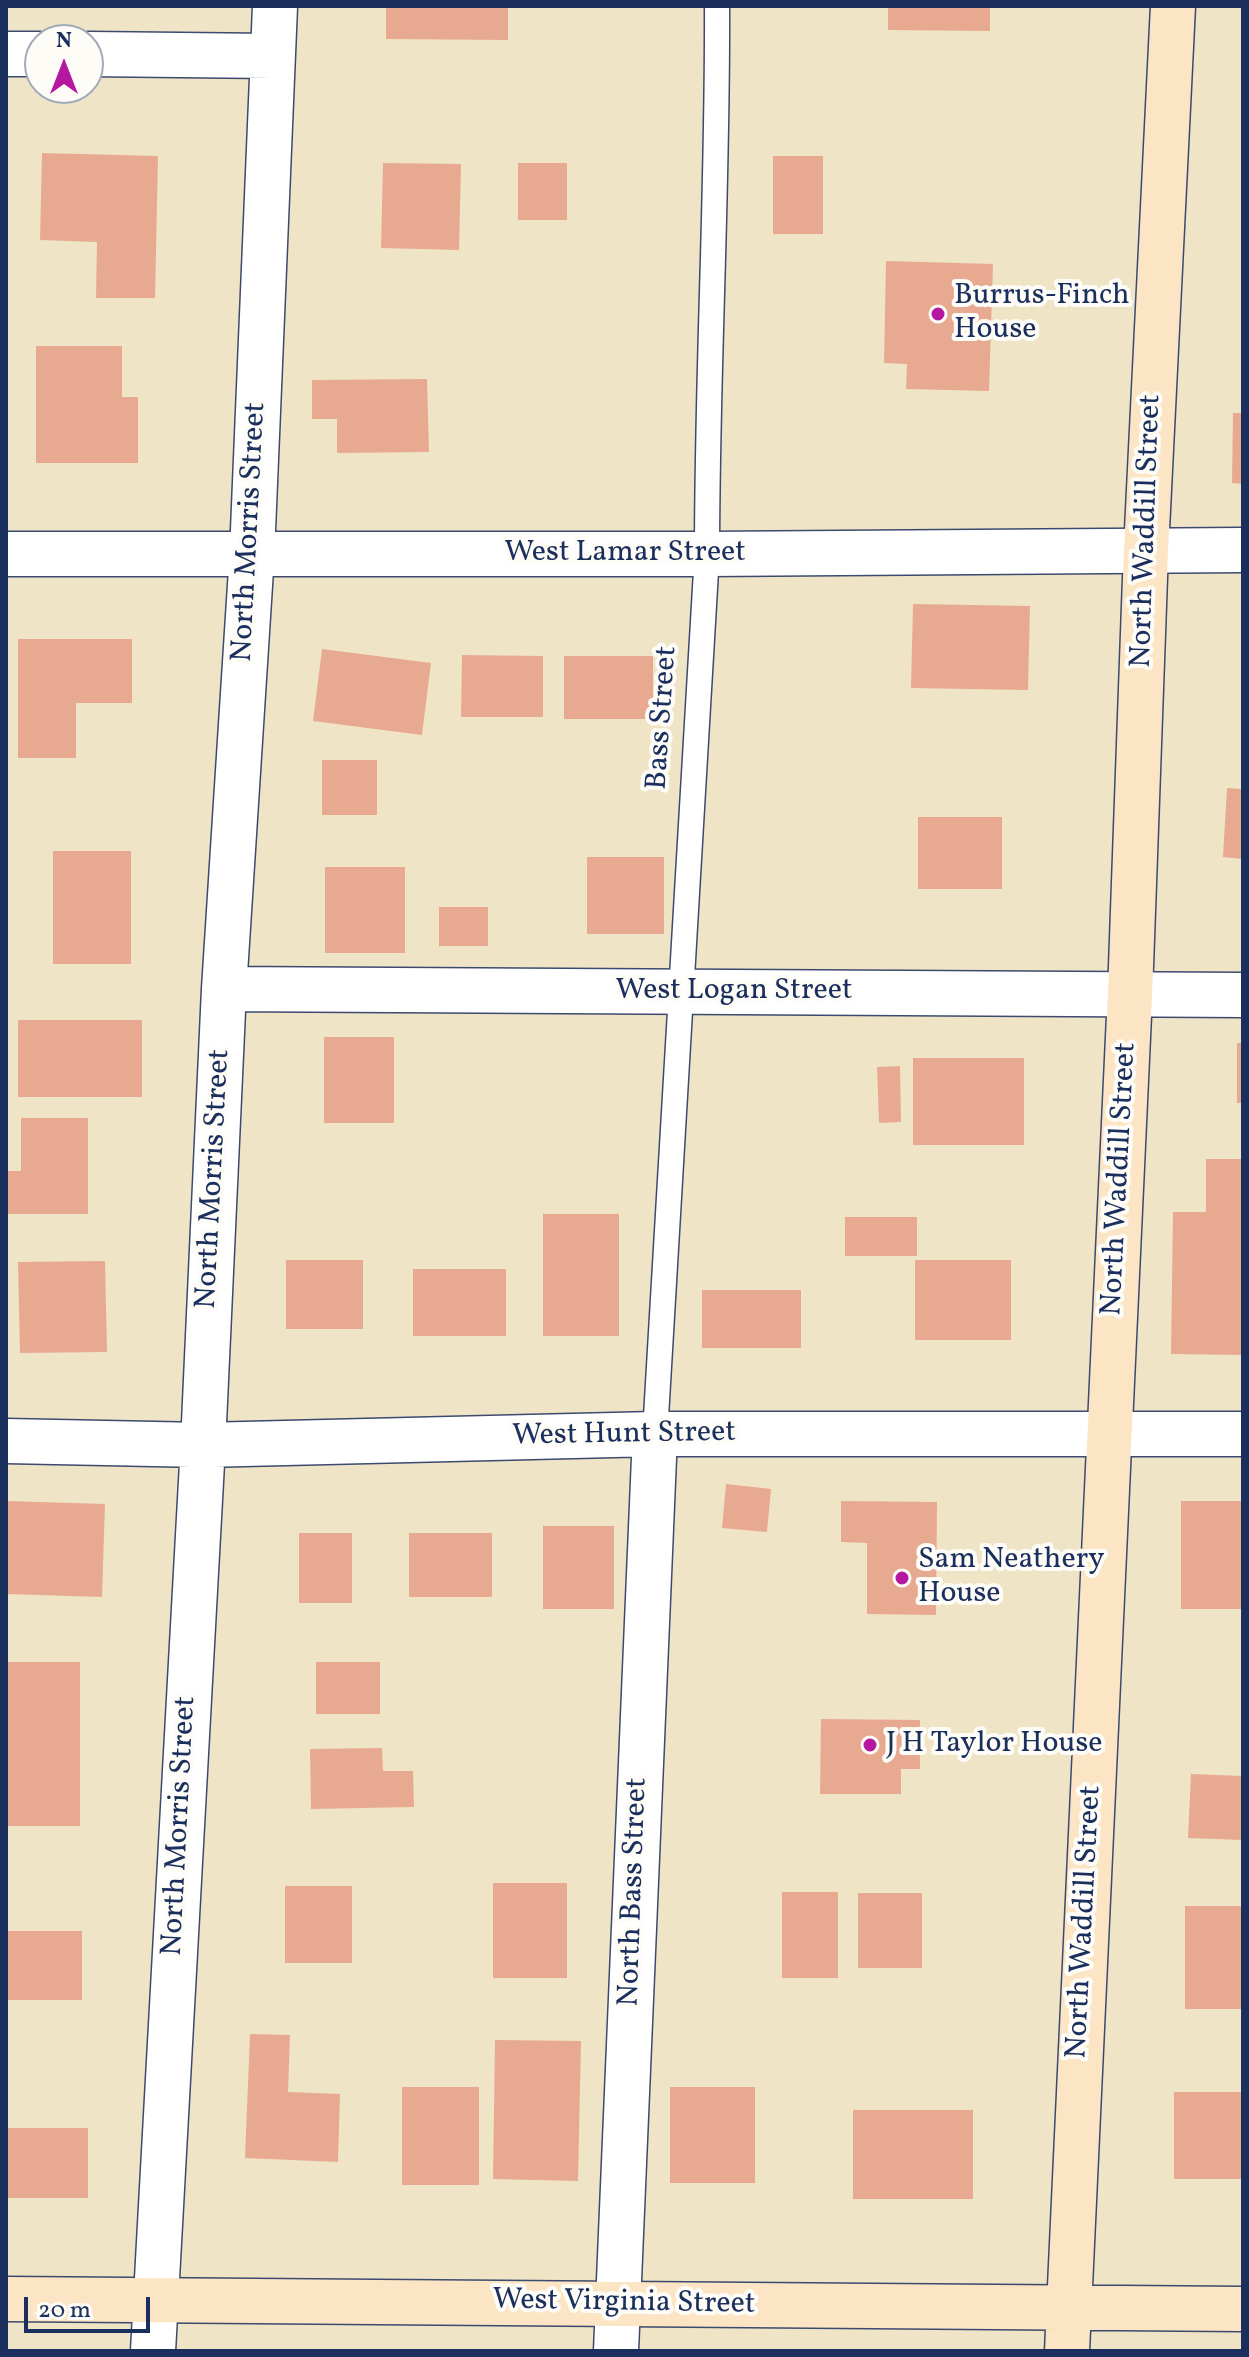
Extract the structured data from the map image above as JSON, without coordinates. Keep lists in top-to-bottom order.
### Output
{
  "streets": {
    "street": [
      "North Waddill Street",
      "North Morris Street",
      "West Lamar Street",
      "West Logan Street",
      "West Hunt Street",
      "North Bass Street",
      "West Virginia Street"
    ],
    "lane": ["Bass Street"]
  },
  "crossings": [
    ["North Waddill Street", "West Lamar Street"],
    ["North Waddill Street", "West Logan Street"],
    ["North Waddill Street", "West Hunt Street"],
    ["North Waddill Street", "West Virginia Street"],
    ["North Morris Street", "West Lamar Street"],
    ["North Morris Street", "West Logan Street"],
    ["North Morris Street", "West Hunt Street"],
    ["North Morris Street", "West Virginia Street"],
    ["West Lamar Street", "Bass Street"],
    ["Bass Street", "West Logan Street"],
    ["Bass Street", "West Hunt Street"],
    ["Bass Street", "North Bass Street"],
    ["West Hunt Street", "North Bass Street"],
    ["North Bass Street", "West Virginia Street"]
  ],
  "places": ["Burrus-Finch House", "Sam Neathery House", "J H Taylor House"],
  "scale_bar": "20 m",
  "north": "top"
}
